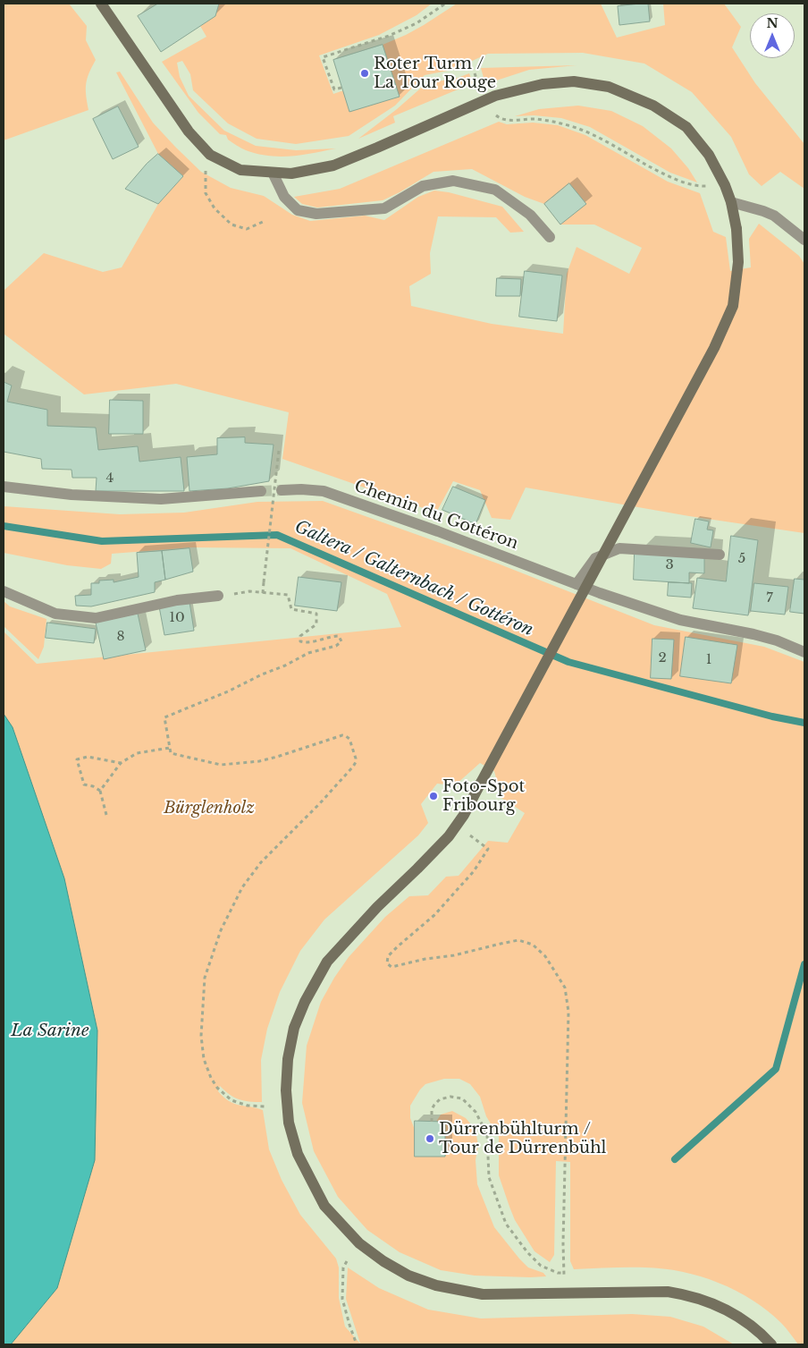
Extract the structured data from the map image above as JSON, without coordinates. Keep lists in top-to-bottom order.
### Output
{
  "streets": {
    "street": ["Chemin du Gottéron"]
  },
  "water": ["Galtera / Galternbach / Gottéron", "La Sarine"],
  "parks": ["Bürglenholz"],
  "places": ["Roter Turm / La Tour Rouge", "Foto-Spot Fribourg", "Dürrenbühlturm / Tour de Dürrenbühl"],
  "house_numbers": [
    "4",
    "5",
    "3",
    "7",
    "10",
    "8",
    "2",
    "1"
  ],
  "north": "top"
}
